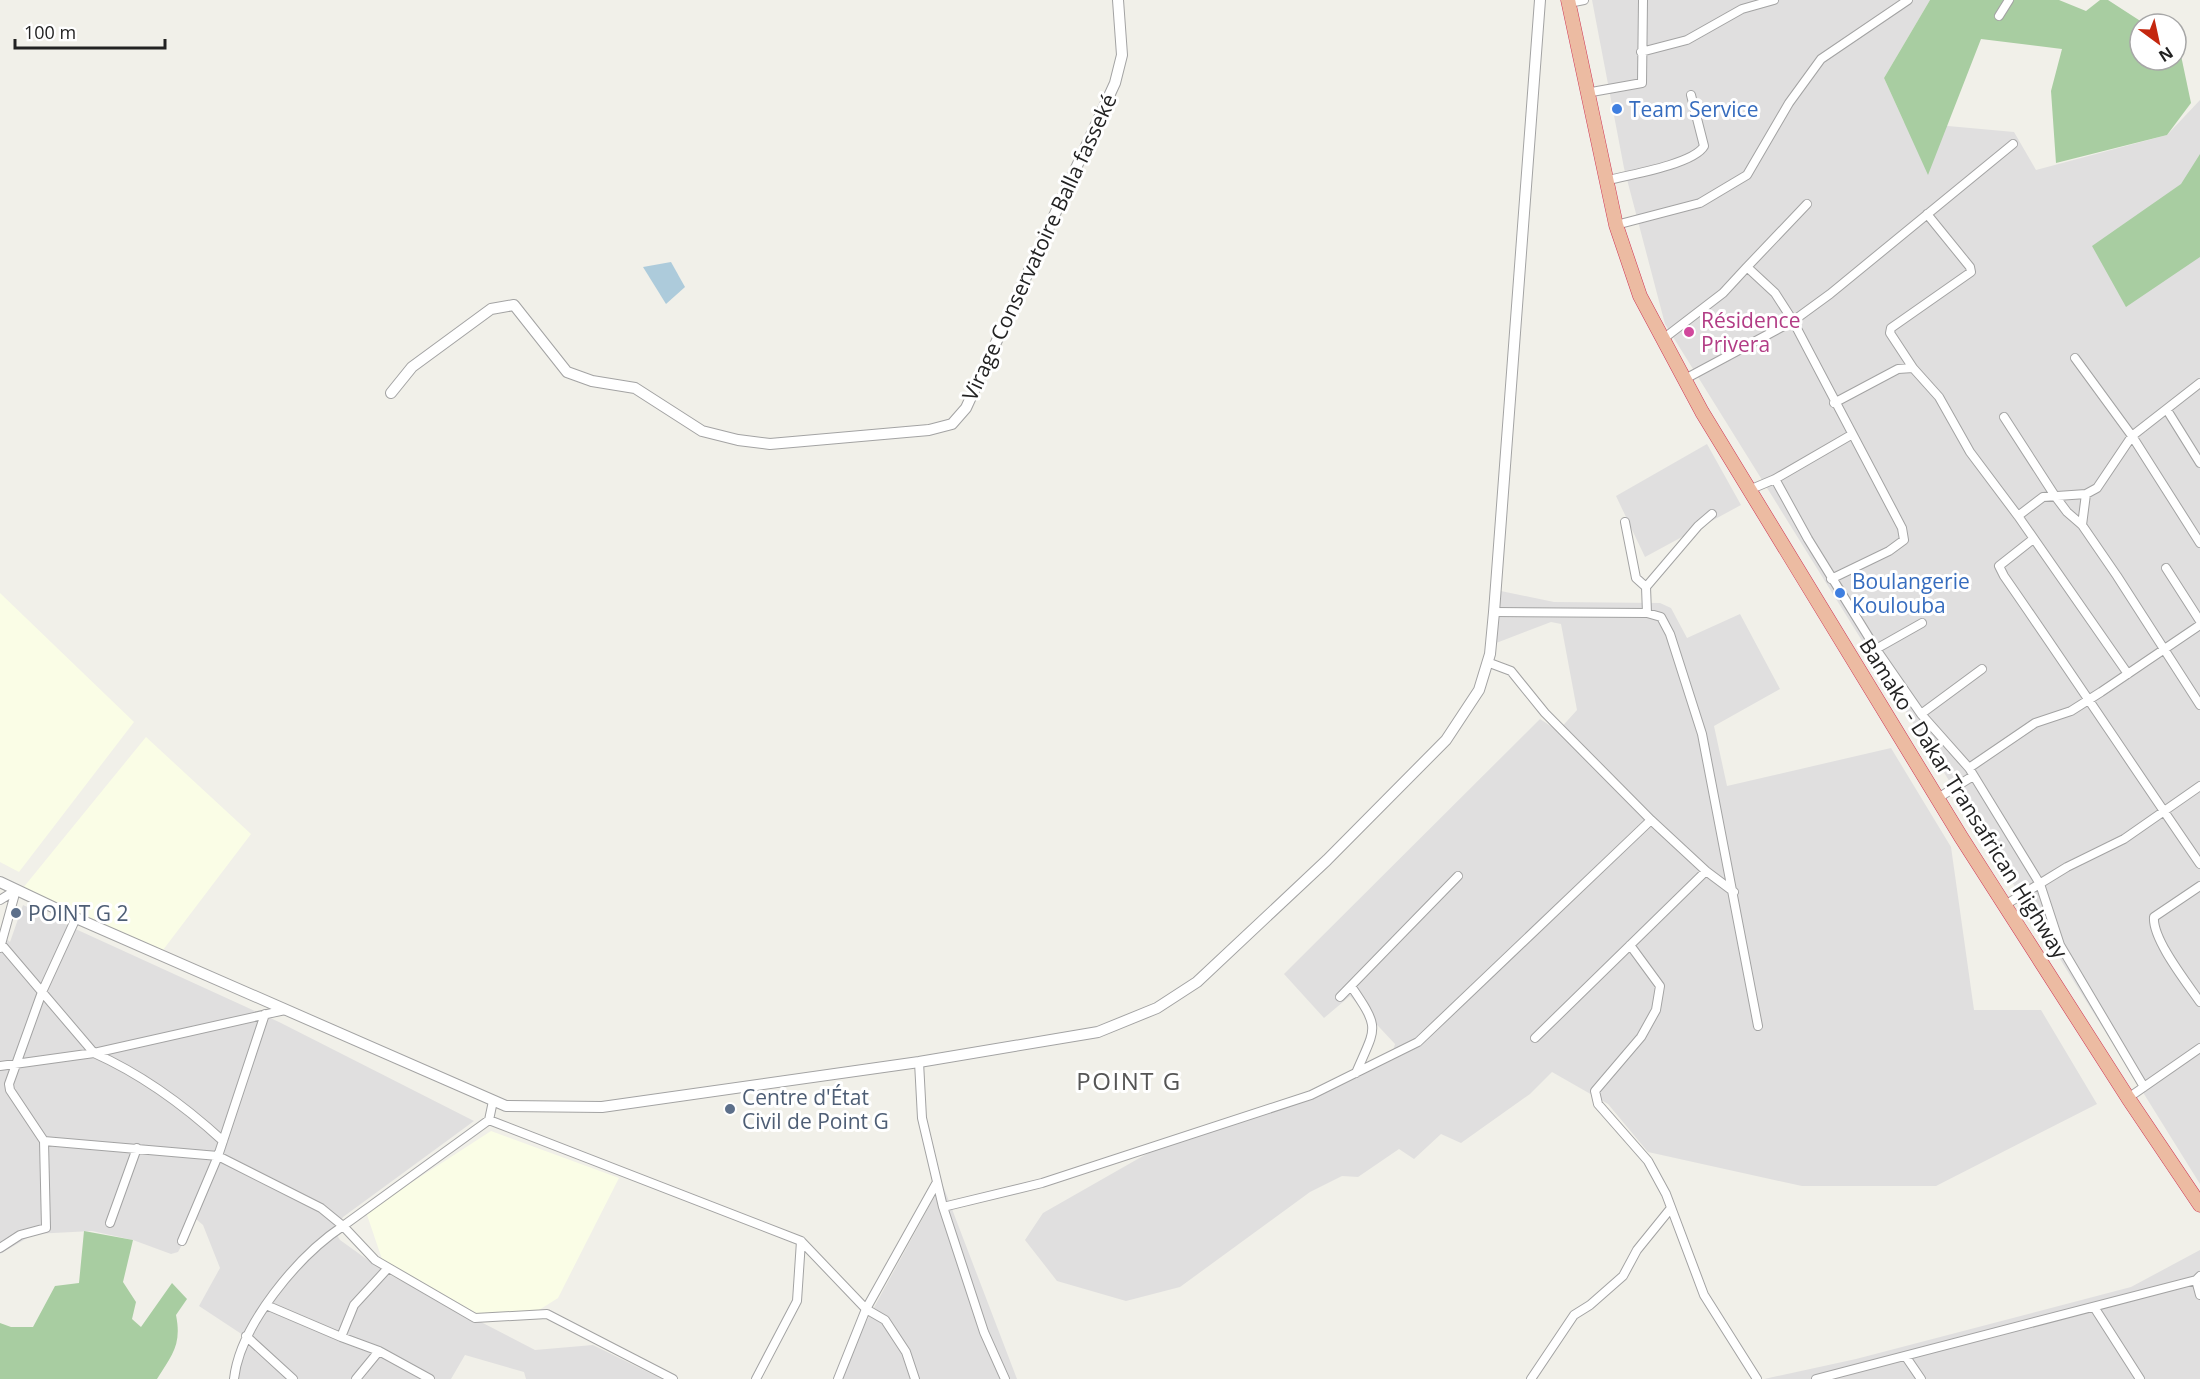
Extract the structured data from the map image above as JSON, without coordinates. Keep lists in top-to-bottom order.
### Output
{
  "streets": {
    "highway": ["Bamako - Dakar Transafrican Highway"],
    "street": ["Virage Conservatoire Balla fasseké"]
  },
  "districts": ["POINT G"],
  "places": [
    "Team Service",
    "Résidence Privera",
    "Boulangerie Koulouba",
    "POINT G 2",
    "Centre d'État Civil de Point G"
  ],
  "scale_bar": "100 m",
  "north": "bottom right"
}
